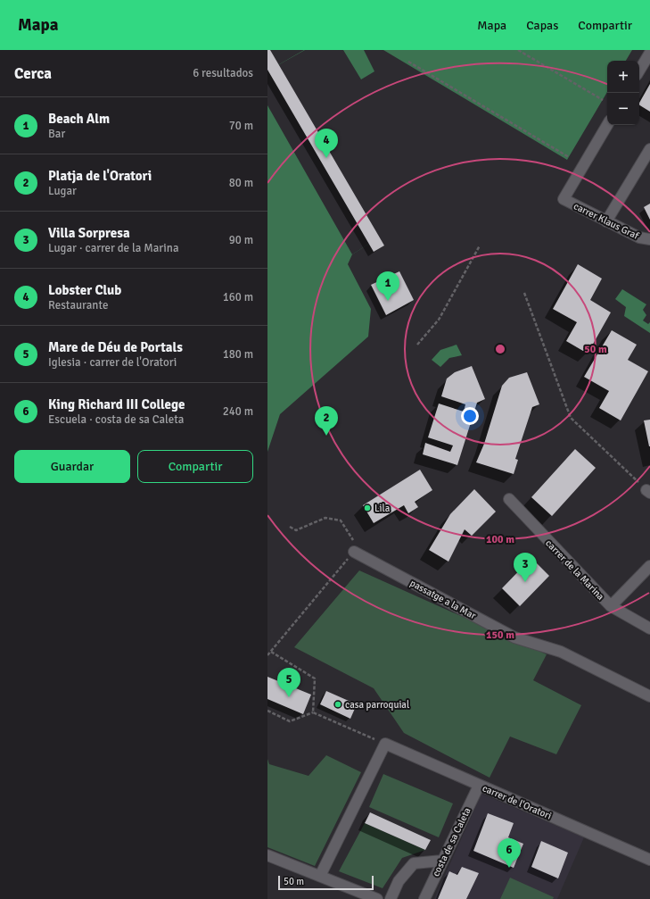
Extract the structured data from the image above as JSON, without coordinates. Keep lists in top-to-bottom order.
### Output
{
  "streets": {
    "street": [
      "carrer Klaus Graf",
      "carrer de la Marina",
      "passatge a la Mar",
      "carrer de l'Oratori",
      "costa de sa Caleta"
    ]
  },
  "crossings": [
    ["carrer de l'Oratori", "costa de sa Caleta"]
  ],
  "places": ["Lila", "casa parroquial"],
  "scale_bar": "50 m",
  "page": {
    "header": "Mapa",
    "nav": ["Mapa", "Capas", "Compartir"],
    "heading": ["Cerca", "6 resultados"],
    "map_buttons": ["+", "−"],
    "list": [
      {
        "mark": "1",
        "name": "Beach Alm",
        "note": "Bar",
        "value": "70 m"
      },
      {
        "mark": "2",
        "name": "Platja de l'Oratori",
        "note": "Lugar",
        "value": "80 m"
      },
      {
        "mark": "3",
        "name": "Villa Sorpresa",
        "note": "Lugar · carrer de la Marina",
        "value": "90 m"
      },
      {
        "mark": "4",
        "name": "Lobster Club",
        "note": "Restaurante",
        "value": "160 m"
      },
      {
        "mark": "5",
        "name": "Mare de Déu de Portals",
        "note": "Iglesia · carrer de l'Oratori",
        "value": "180 m"
      },
      {
        "mark": "6",
        "name": "King Richard III College",
        "note": "Escuela · costa de sa Caleta",
        "value": "240 m"
      }
    ],
    "pins": [
      "4",
      "1",
      "2",
      "3",
      "5",
      "6"
    ],
    "buttons": ["Guardar", "Compartir"],
    "scale": "50 m"
  },
  "rings": ["50 m", "100 m", "150 m"]
}
